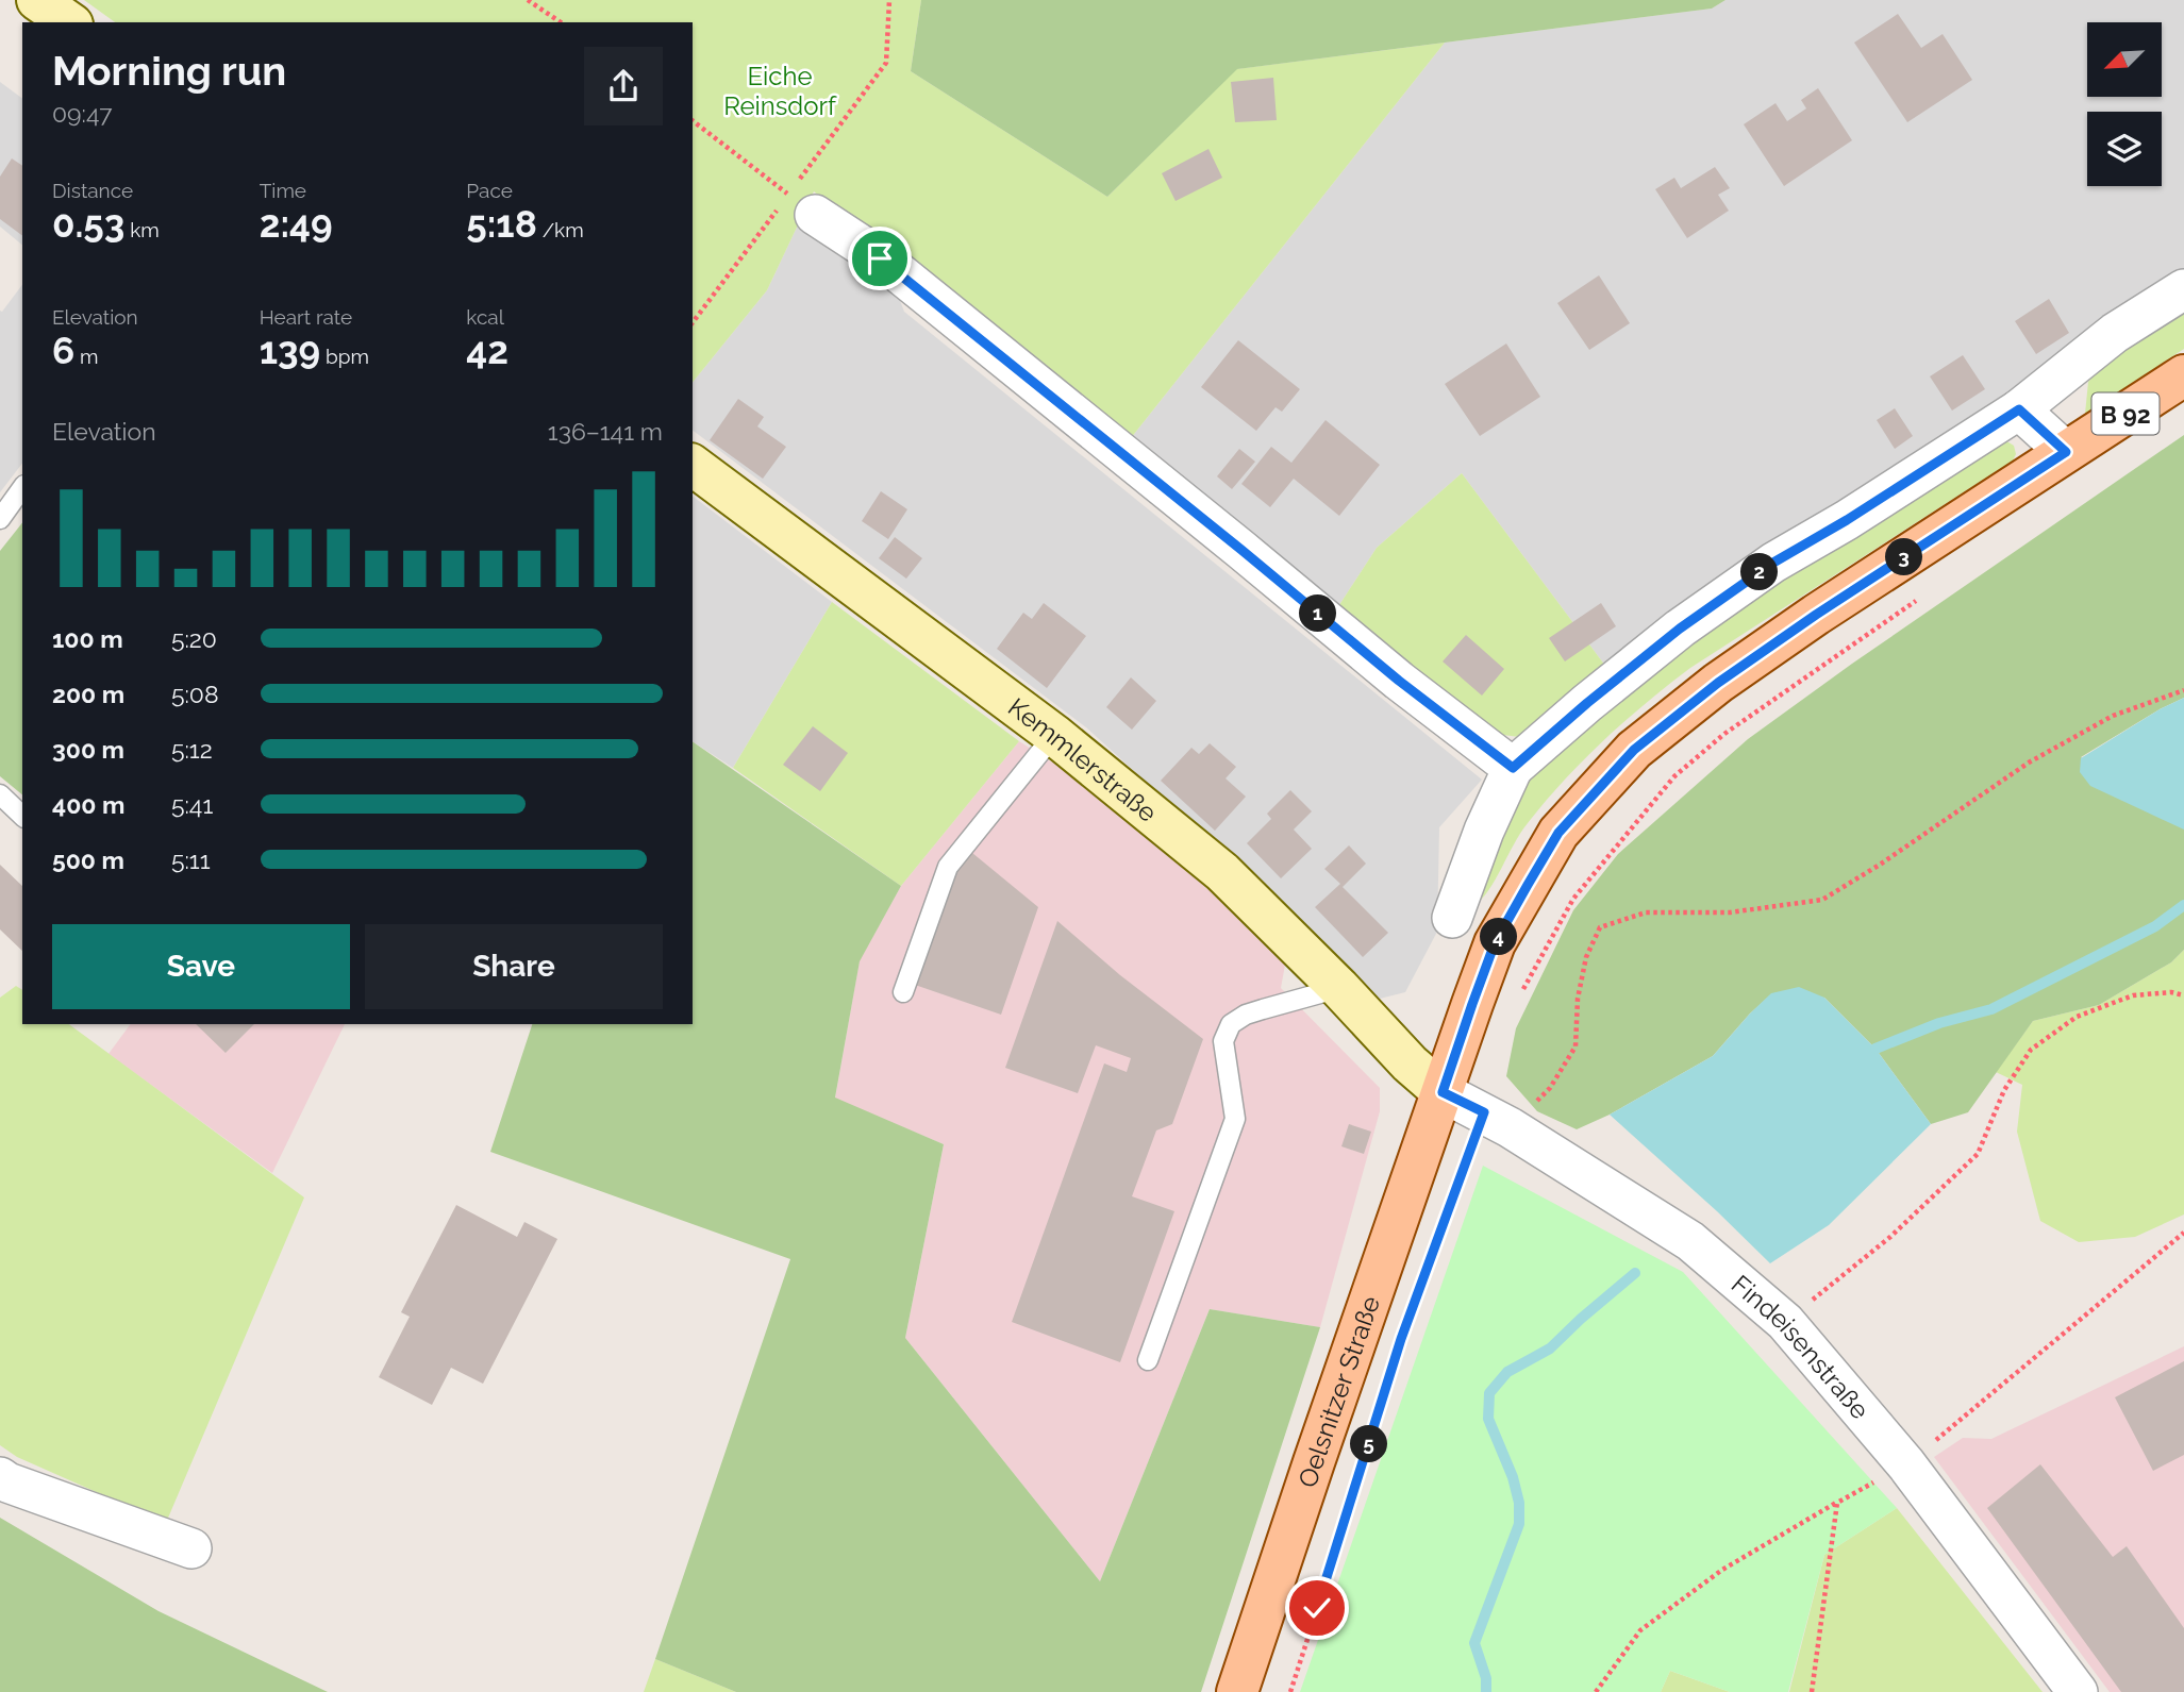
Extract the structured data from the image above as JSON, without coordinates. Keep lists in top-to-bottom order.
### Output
{
  "streets": {
    "main road": ["B 92", "Oelsnitzer Straße"],
    "street": ["Kemmlerstraße", "Findeisenstraße"]
  },
  "crossings": [
    ["B 92", "Kemmlerstraße"],
    ["B 92", "Findeisenstraße"],
    ["B 92", "Oelsnitzer Straße"],
    ["Kemmlerstraße", "Findeisenstraße"],
    ["Kemmlerstraße", "Oelsnitzer Straße"],
    ["Findeisenstraße", "Oelsnitzer Straße"]
  ],
  "parks": ["Eiche Reinsdorf"],
  "north": "bottom left",
  "page": {
    "heading": ["Morning run", "09:47"],
    "stats": [
      ["Distance", "0.53 km"],
      ["Time", "2:49"],
      ["Pace", "5:18 /km"],
      ["Elevation", "6 m"],
      ["Heart rate", "139 bpm"],
      ["kcal", "42"]
    ],
    "chart": ["Elevation", "136–141 m"],
    "pins": [
      "3",
      "2",
      "1",
      "4",
      "5"
    ],
    "list": [
      {
        "name": "100 m",
        "note": "5:20"
      },
      {
        "name": "200 m",
        "note": "5:08"
      },
      {
        "name": "300 m",
        "note": "5:12"
      },
      {
        "name": "400 m",
        "note": "5:41"
      },
      {
        "name": "500 m",
        "note": "5:11"
      }
    ],
    "buttons": ["Save", "Share"]
  }
}
